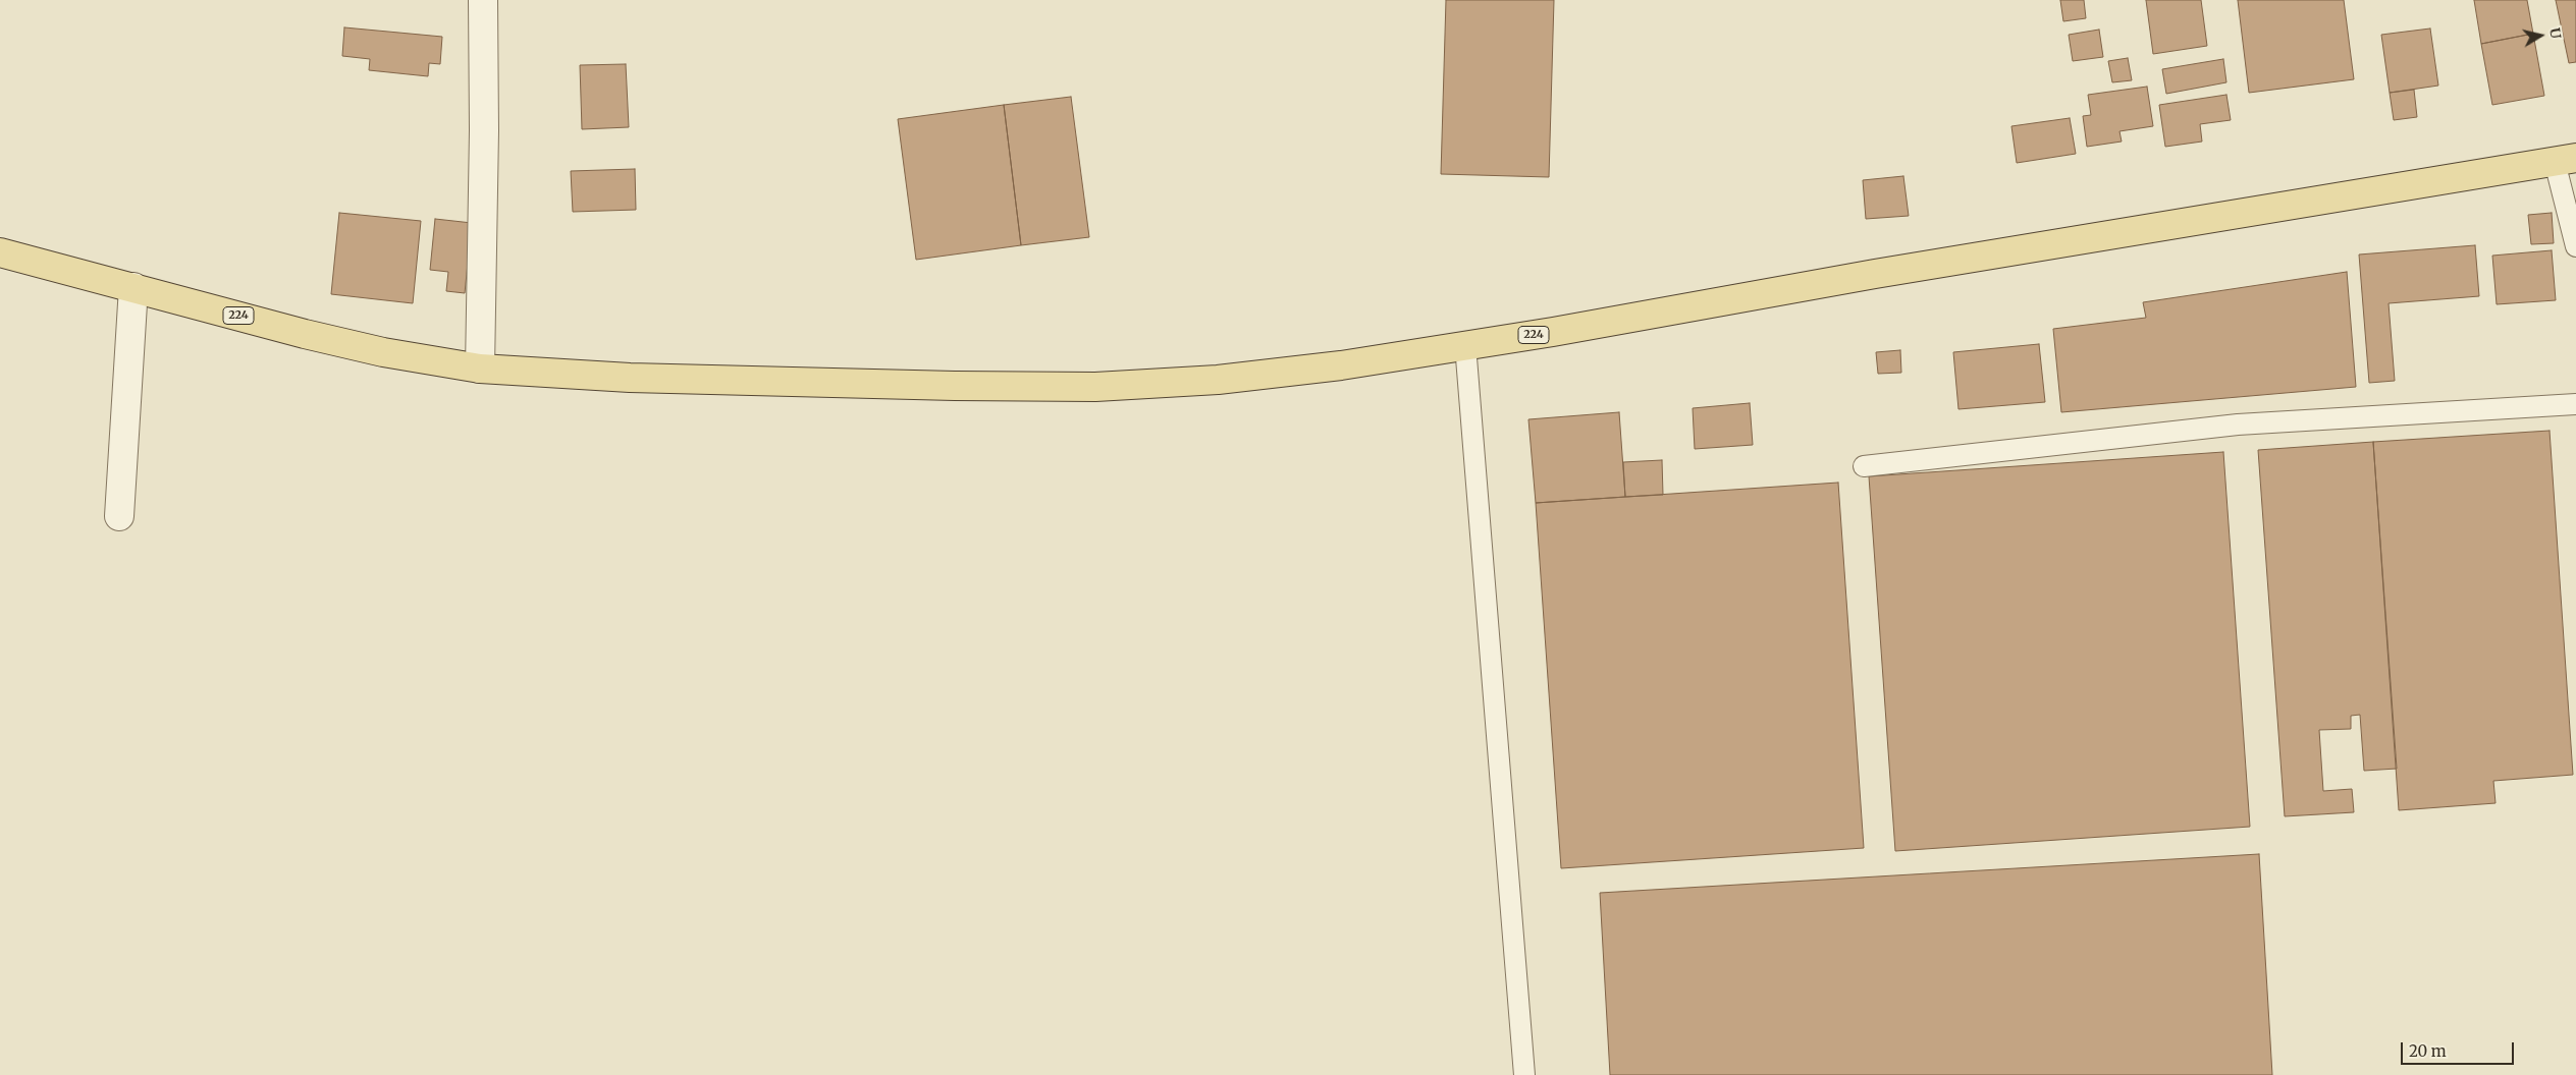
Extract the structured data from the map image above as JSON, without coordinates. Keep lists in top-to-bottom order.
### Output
{
  "streets": {
    "main road": ["224"]
  },
  "scale_bar": "20 m",
  "north": "right"
}
